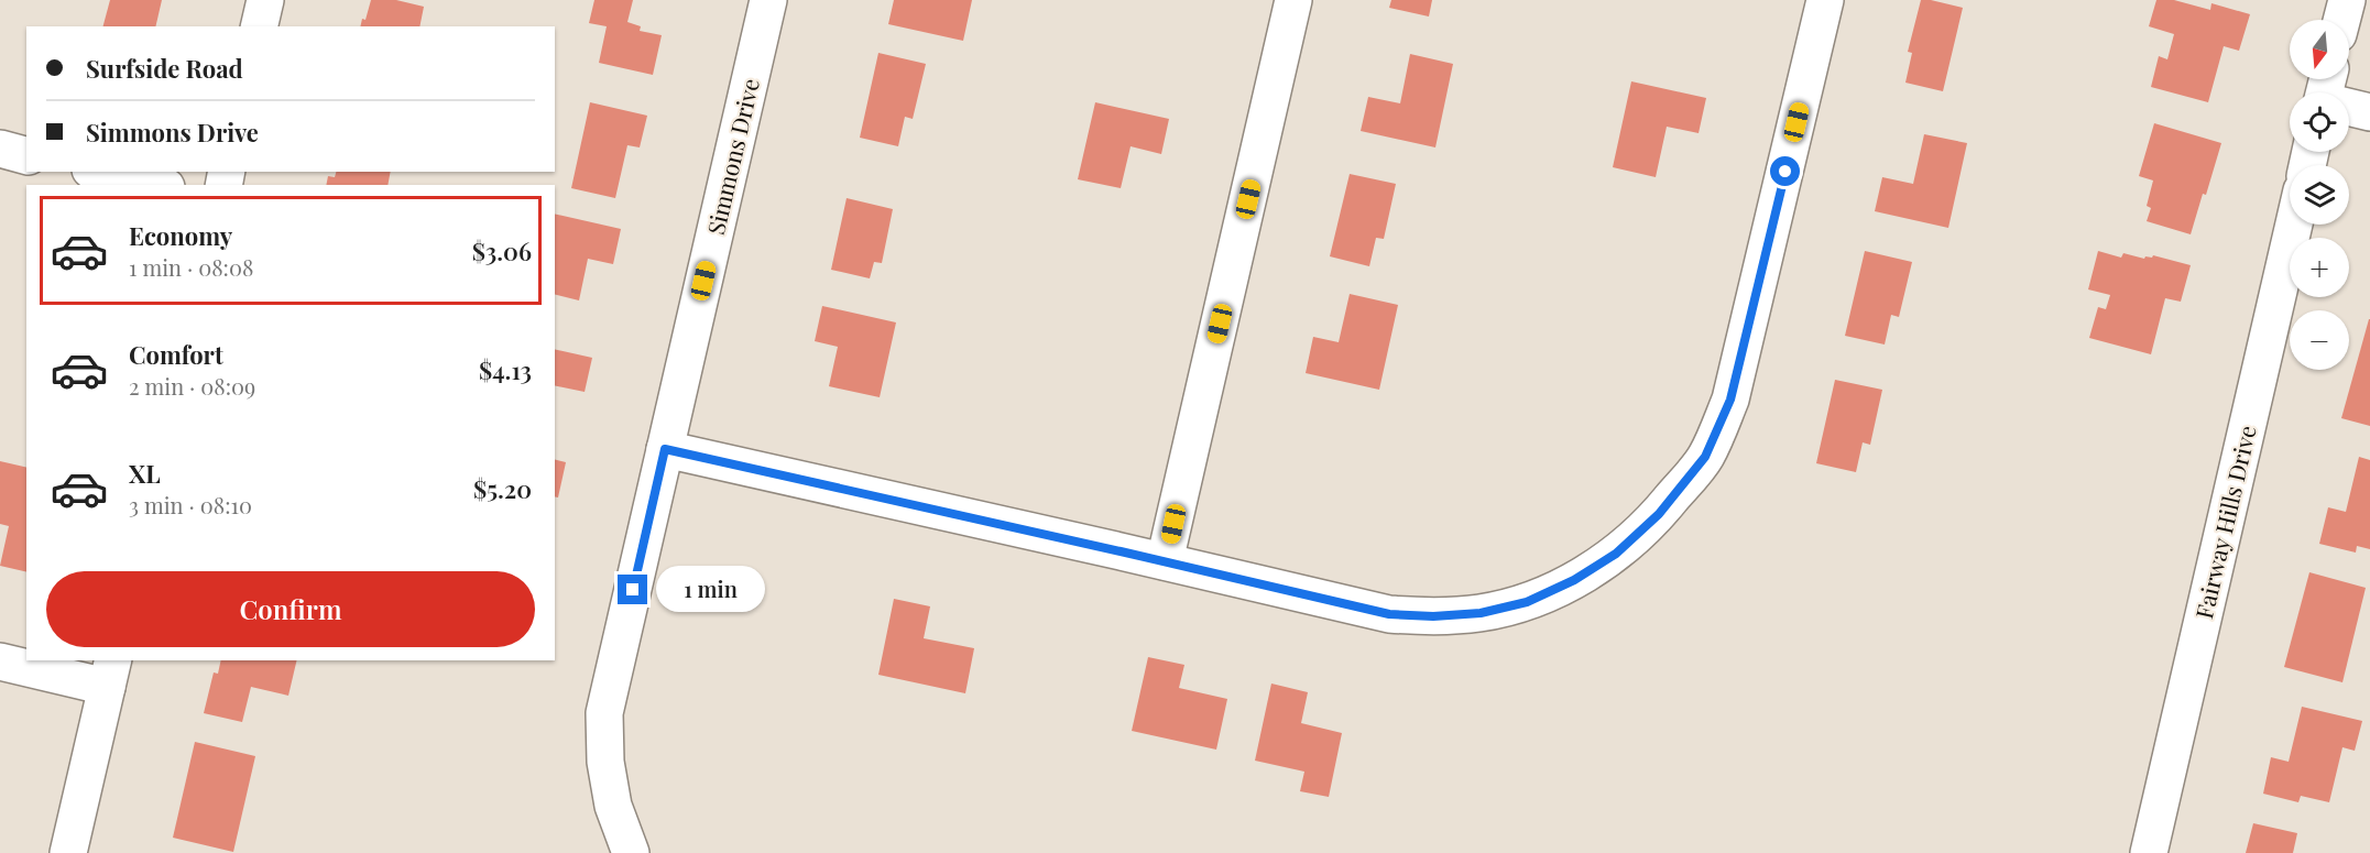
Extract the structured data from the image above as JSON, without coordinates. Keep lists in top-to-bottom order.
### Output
{
  "streets": {
    "street": ["Simmons Drive", "Fairway Hills Drive"]
  },
  "north": "bottom",
  "page": {
    "map_buttons": ["+", "−"],
    "banner": ["Surfside Road", "Simmons Drive"],
    "list": [
      {
        "name": "Economy",
        "note": "1 min · 08:08",
        "value": "$3.06"
      },
      {
        "name": "Comfort",
        "note": "2 min · 08:09",
        "value": "$4.13"
      },
      {
        "name": "XL",
        "note": "3 min · 08:10",
        "value": "$5.20"
      }
    ],
    "buttons": "Confirm",
    "bubble": "1 min"
  }
}
